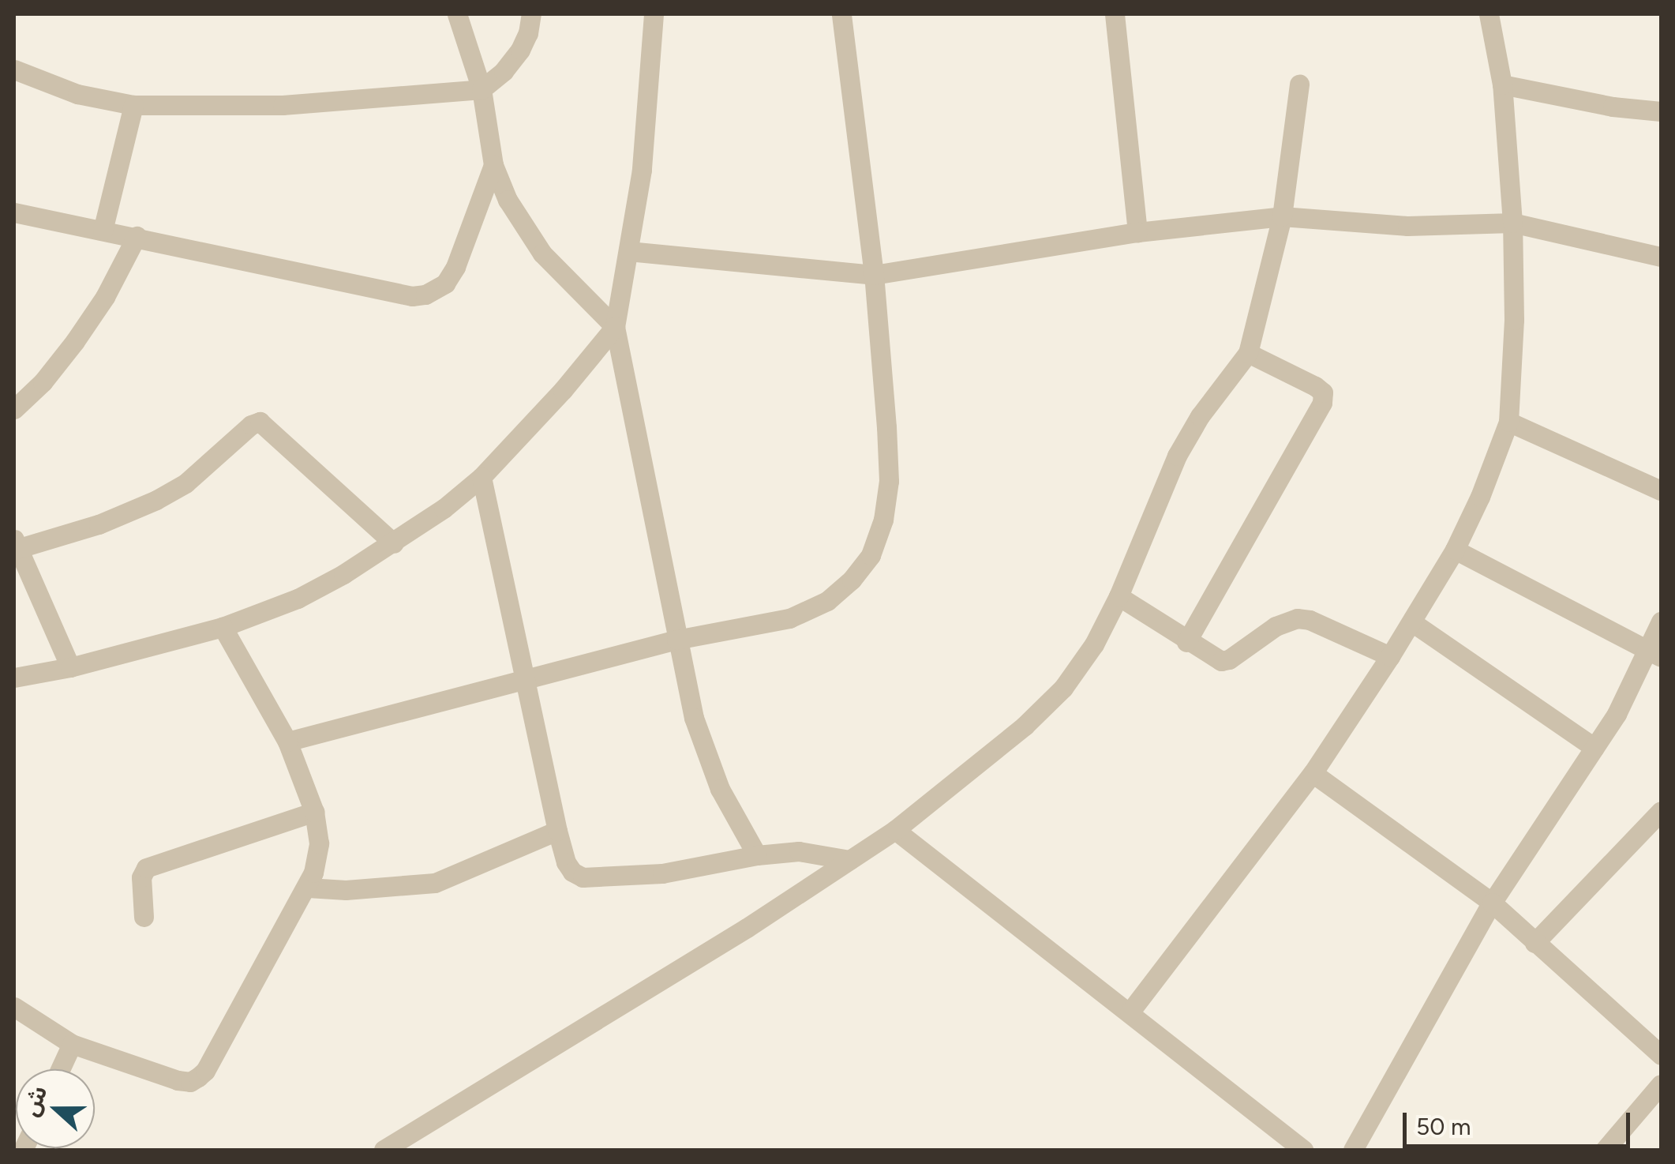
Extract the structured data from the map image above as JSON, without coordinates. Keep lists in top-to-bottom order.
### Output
{
  "scale_bar": "50 m",
  "north": "left"
}
